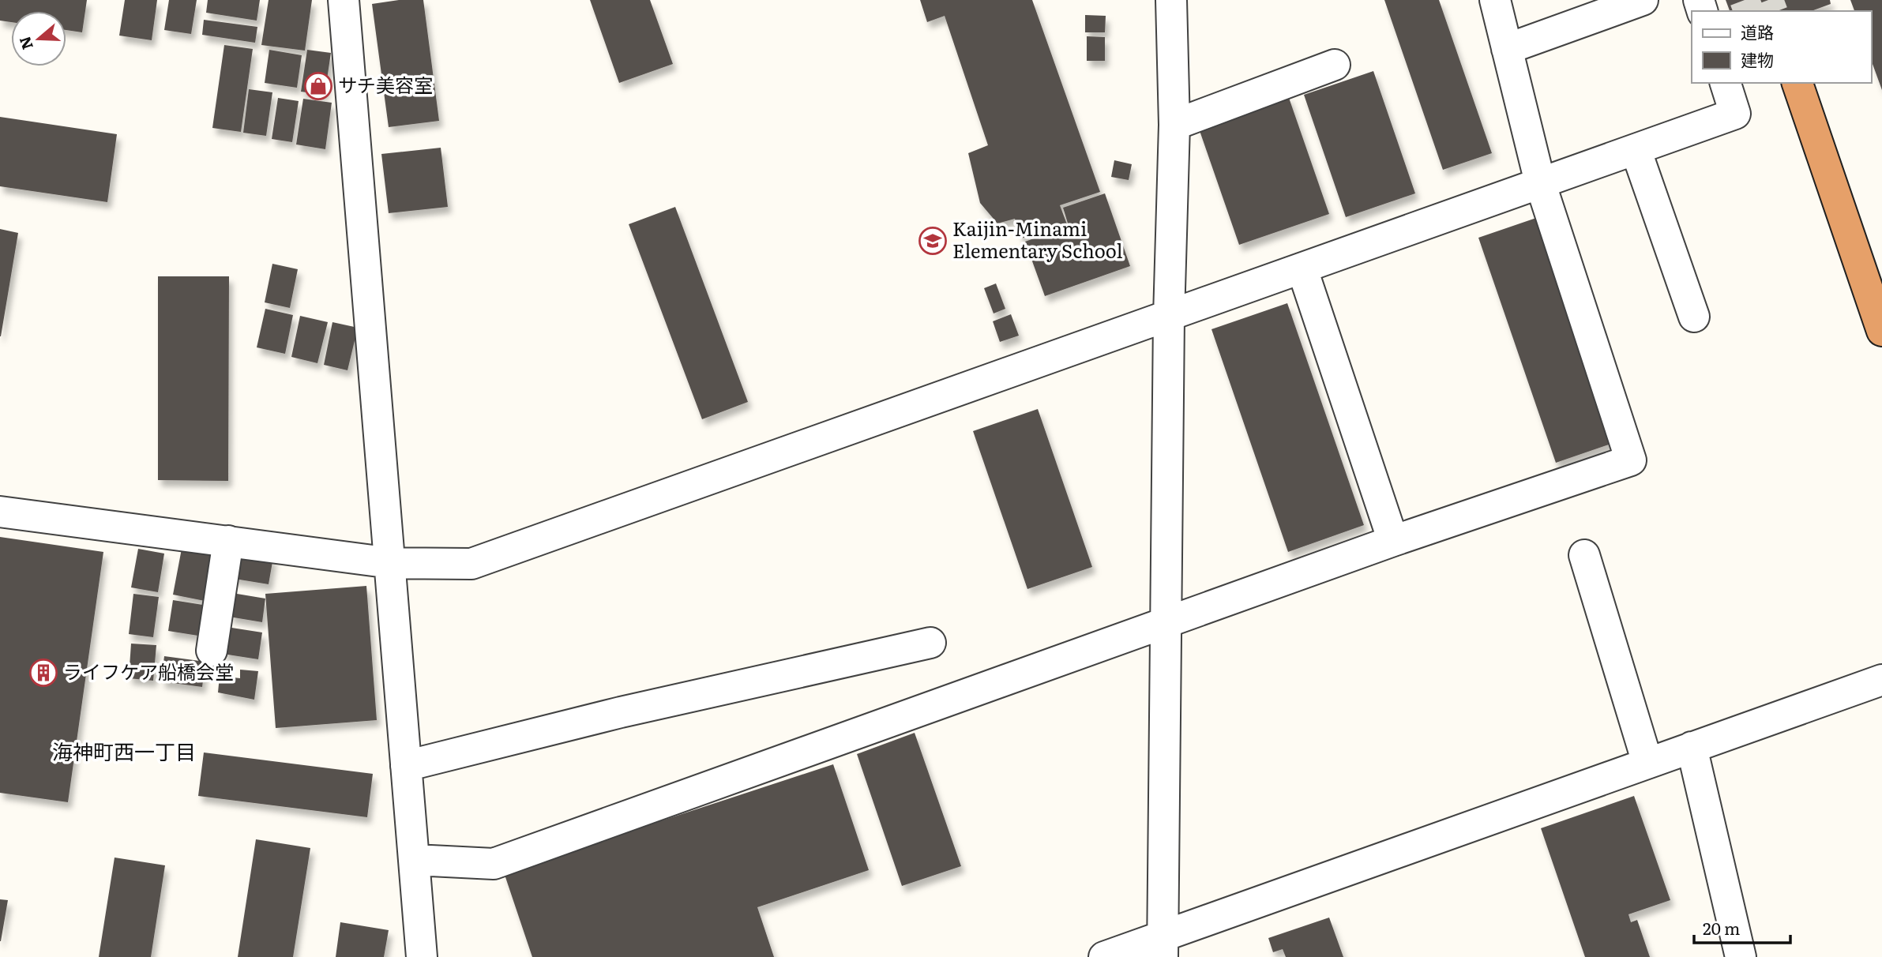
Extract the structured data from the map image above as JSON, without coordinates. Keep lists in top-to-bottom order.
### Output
{
  "districts": ["海神町西一丁目"],
  "places": {
    "shop": ["サチ美容室"],
    "school or university": ["Kaijin-Minami Elementary School"],
    "building": ["ライフケア船橋会堂"]
  },
  "legend": ["道路", "建物"],
  "scale_bar": "20 m",
  "north": "left"
}
